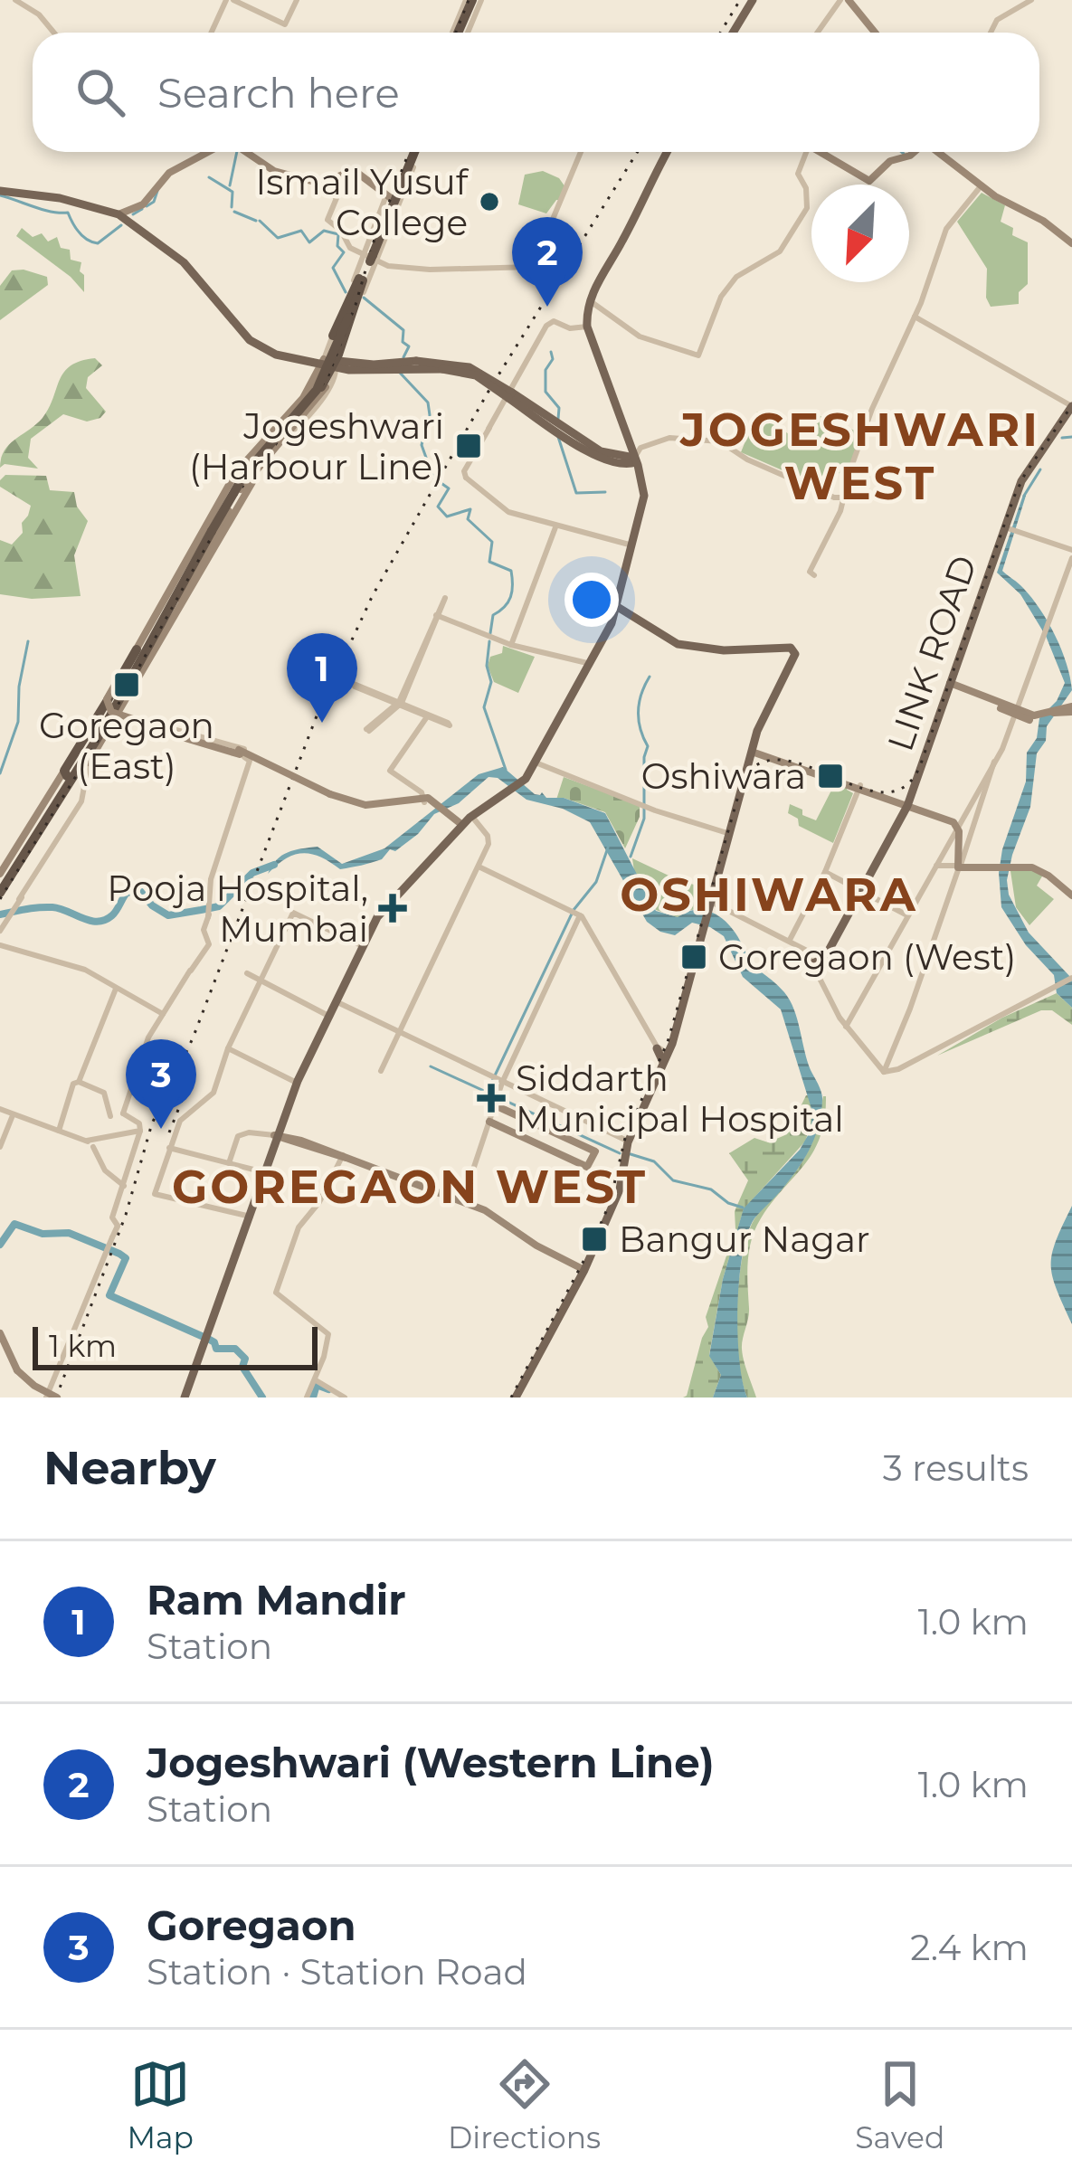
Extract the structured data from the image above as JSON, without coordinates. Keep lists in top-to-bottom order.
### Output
{
  "streets": {
    "main road": ["LINK ROAD"]
  },
  "districts": ["JOGESHWARI WEST", "OSHIWARA", "GOREGAON WEST"],
  "places": {
    "other": ["Ismail Yusuf College"],
    "transit": [
      "Jogeshwari (Harbour Line)",
      "Goregaon (East)",
      "Oshiwara",
      "Goregaon (West)",
      "Bangur Nagar"
    ],
    "health": ["Pooja Hospital, Mumbai", "Siddarth Municipal Hospital"]
  },
  "scale_bar": "1 km",
  "north": "bottom left",
  "page": {
    "search": "Search here",
    "pins": ["2", "1", "3"],
    "scale": "1 km",
    "heading": ["Nearby", "3 results"],
    "list": [
      {
        "mark": "1",
        "name": "Ram Mandir",
        "note": "Station",
        "value": "1.0 km"
      },
      {
        "mark": "2",
        "name": "Jogeshwari (Western Line)",
        "note": "Station",
        "value": "1.0 km"
      },
      {
        "mark": "3",
        "name": "Goregaon",
        "note": "Station · Station Road",
        "value": "2.4 km"
      }
    ],
    "nav": ["Map", "Directions", "Saved"]
  }
}
